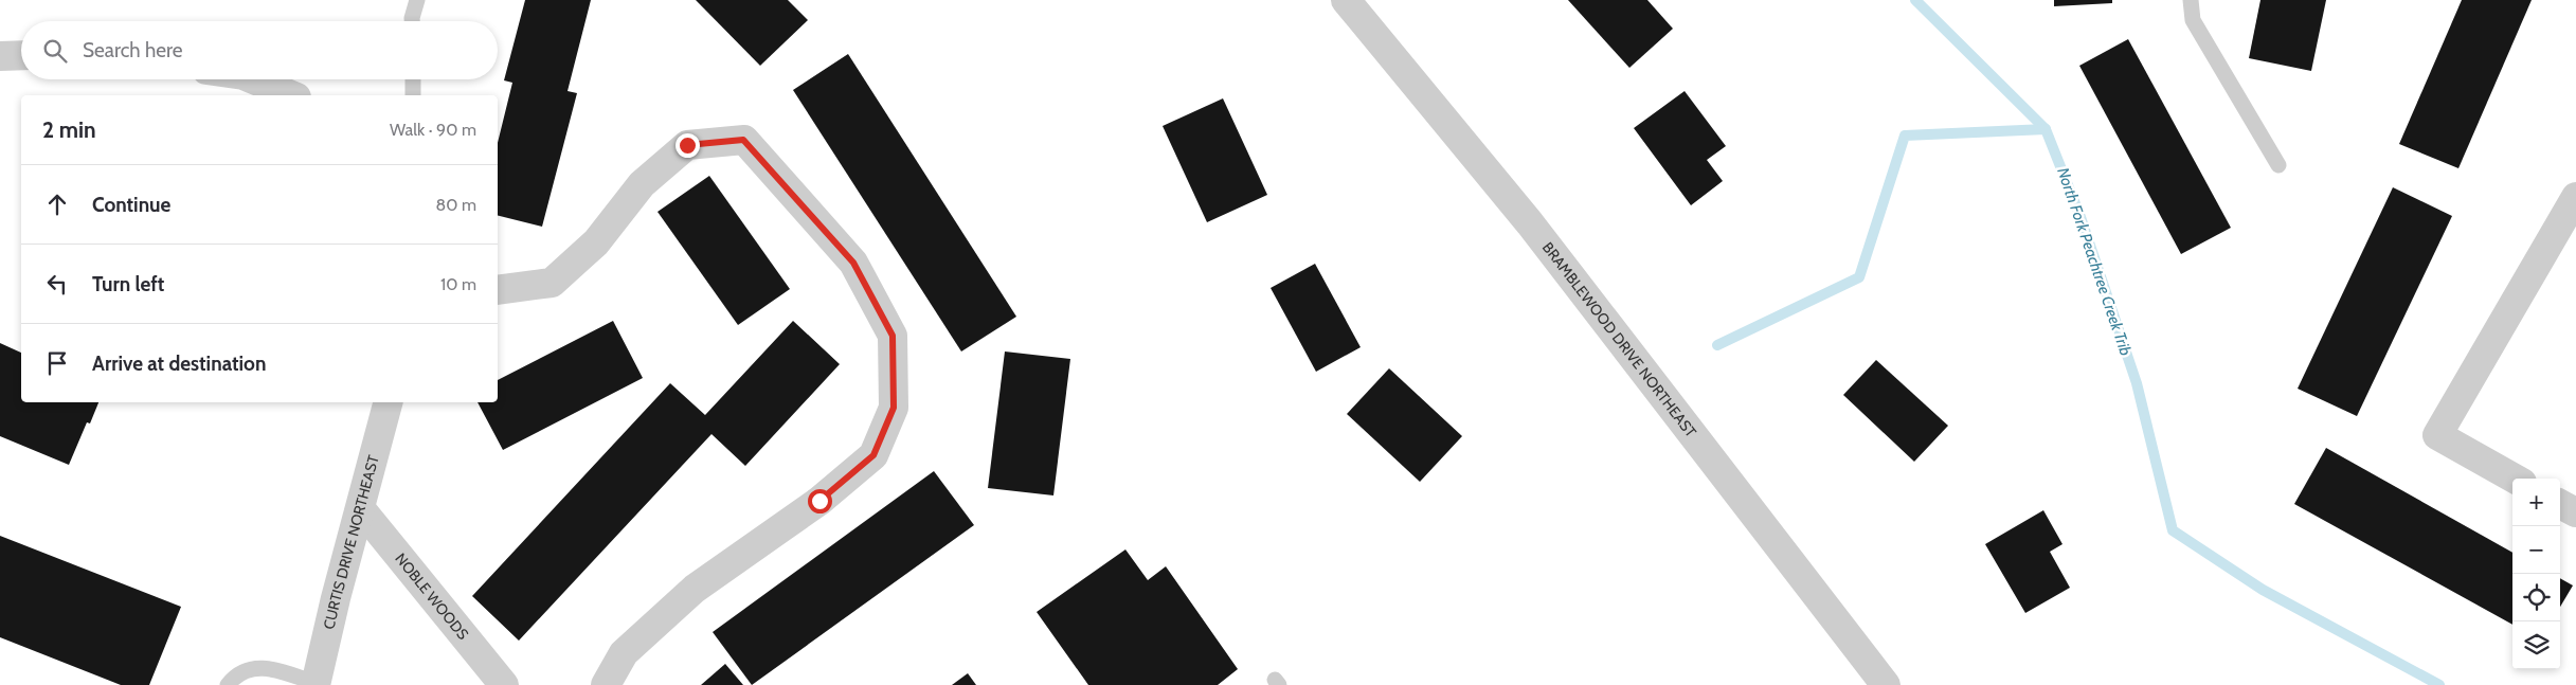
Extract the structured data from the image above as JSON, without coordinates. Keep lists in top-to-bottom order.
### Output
{
  "streets": {
    "street": ["BRAMBLEWOOD DRIVE NORTHEAST", "CURTIS DRIVE NORTHEAST", "NOBLE WOODS"]
  },
  "crossings": [
    ["CURTIS DRIVE NORTHEAST", "NOBLE WOODS"]
  ],
  "water": ["North Fork Peachtree Creek Trib"],
  "page": {
    "search": "Search here",
    "heading": ["2 min", "Walk · 90 m"],
    "list": [
      ["Continue", "80 m"],
      ["Turn left", "10 m"],
      "Arrive at destination"
    ],
    "map_buttons": ["+", "−"]
  }
}
